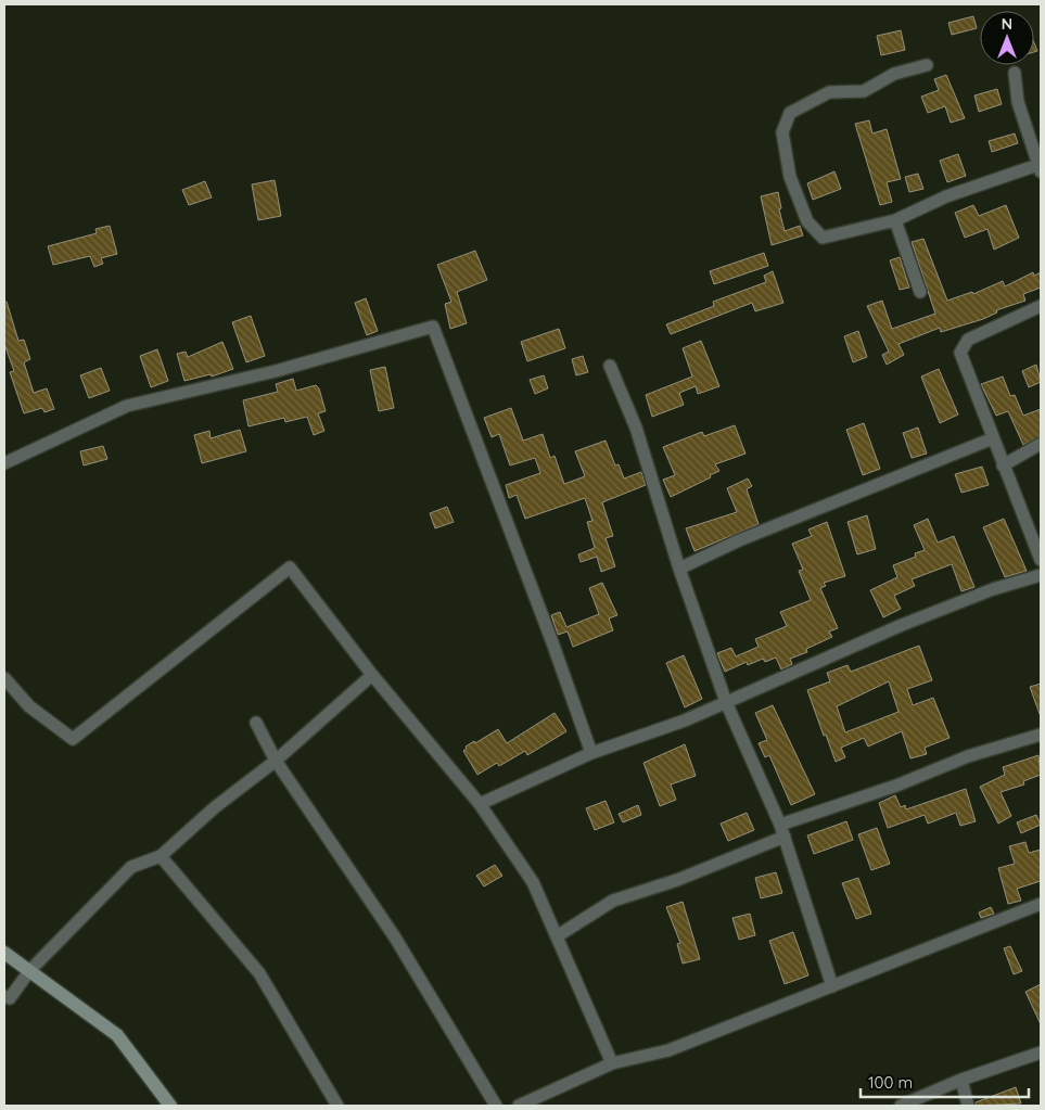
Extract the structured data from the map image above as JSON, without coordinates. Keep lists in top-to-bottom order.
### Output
{
  "scale_bar": "100 m",
  "north": "top"
}
